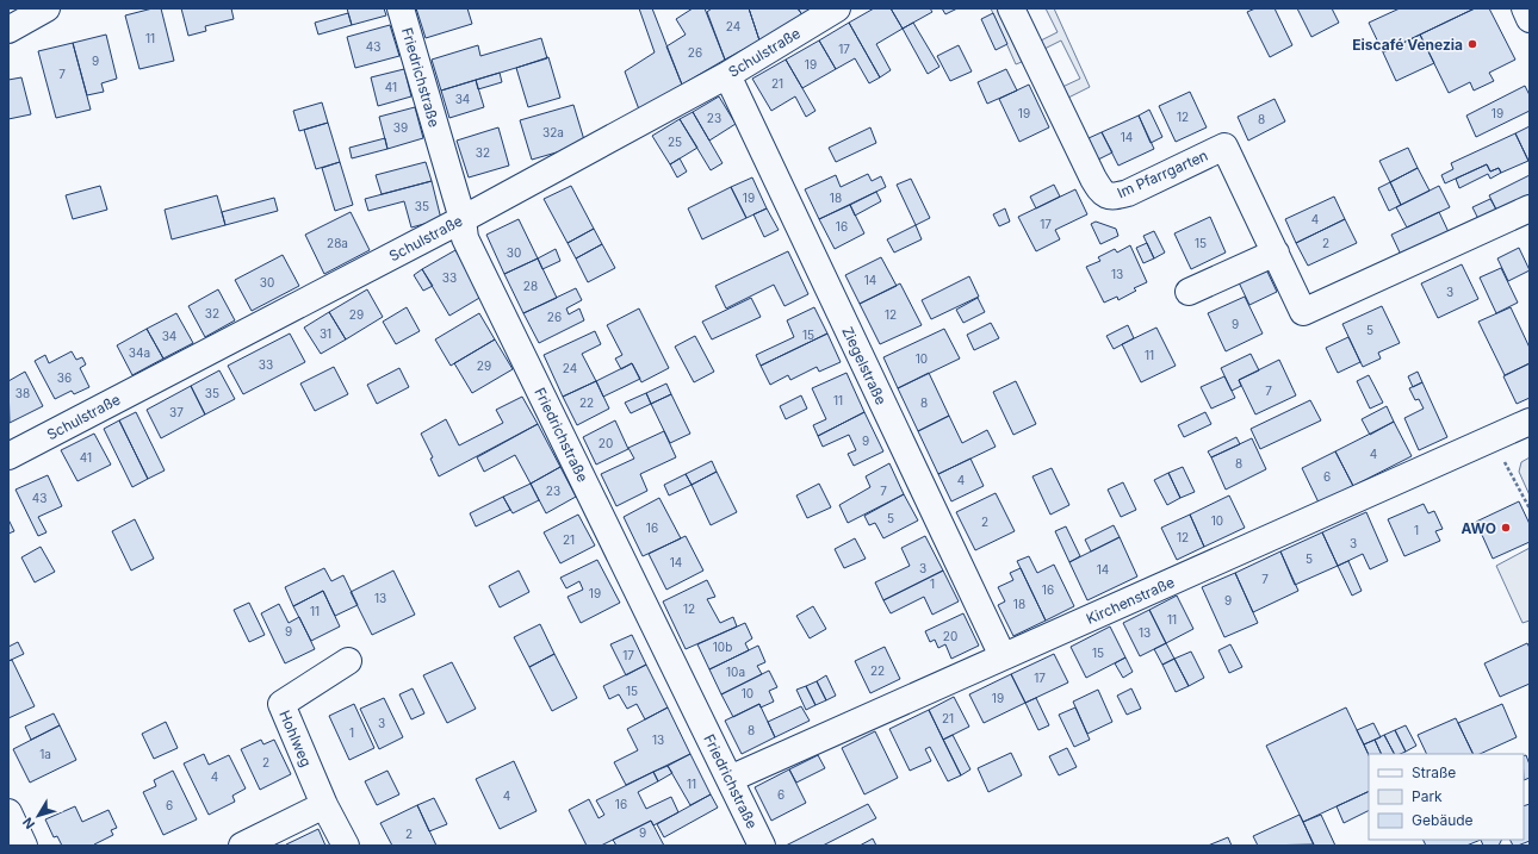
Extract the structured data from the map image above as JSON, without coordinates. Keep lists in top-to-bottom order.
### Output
{
  "streets": {
    "street": [
      "Schulstraße",
      "Friedrichstraße",
      "Im Pfarrgarten",
      "Ziegelstraße",
      "Kirchenstraße",
      "Hohlweg"
    ]
  },
  "crossings": [
    ["Schulstraße", "Friedrichstraße"],
    ["Schulstraße", "Ziegelstraße"],
    ["Friedrichstraße", "Kirchenstraße"],
    ["Ziegelstraße", "Kirchenstraße"]
  ],
  "places": ["Eiscafé Venezia", "AWO"],
  "house_numbers": [
    "24",
    "11",
    "43",
    "17",
    "26",
    "9",
    "19",
    "7",
    "21",
    "41",
    "34",
    "19",
    "19",
    "12",
    "23",
    "8",
    "39",
    "32a",
    "14",
    "25",
    "32",
    "19",
    "18",
    "35",
    "4",
    "17",
    "16",
    "28a",
    "15",
    "2",
    "30",
    "13",
    "33",
    "14",
    "30",
    "28",
    "3",
    "32",
    "29",
    "12",
    "26",
    "9",
    "5",
    "31",
    "15",
    "34",
    "34a",
    "11",
    "10",
    "33",
    "29",
    "24",
    "36",
    "7",
    "38",
    "35",
    "11",
    "22",
    "8",
    "37",
    "9",
    "20",
    "4",
    "41",
    "8",
    "6",
    "4",
    "23",
    "7",
    "43",
    "5",
    "10",
    "2",
    "16",
    "1",
    "12",
    "21",
    "3",
    "5",
    "14",
    "3",
    "14",
    "7",
    "1",
    "16",
    "19",
    "13",
    "9",
    "18",
    "12",
    "11",
    "11",
    "9",
    "13",
    "20",
    "10b",
    "15",
    "17",
    "22",
    "10a",
    "17",
    "15",
    "10",
    "19",
    "21",
    "3",
    "8",
    "1",
    "13",
    "1a",
    "2",
    "4",
    "11",
    "6",
    "4",
    "16",
    "6",
    "9",
    "2"
  ],
  "legend": ["Straße", "Park", "Gebäude"],
  "north": "bottom left"
}
